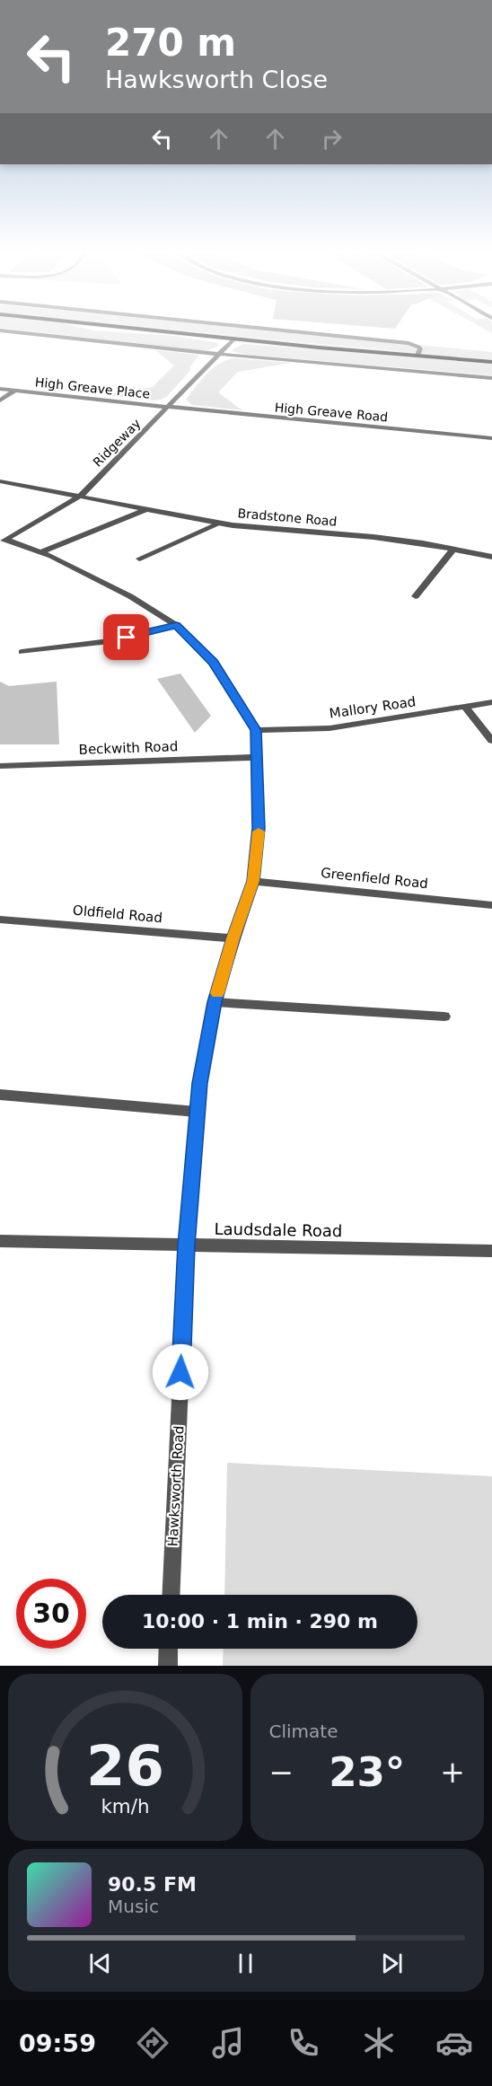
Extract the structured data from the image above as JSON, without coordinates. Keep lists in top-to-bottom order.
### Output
{
  "streets": {
    "street": [
      "High Greave Place",
      "High Greave Road",
      "Ridgeway",
      "Bradstone Road",
      "Mallory Road",
      "Beckwith Road",
      "Greenfield Road",
      "Oldfield Road",
      "Laudsdale Road",
      "Hawksworth Road"
    ]
  },
  "crossings": [
    ["High Greave Place", "High Greave Road"],
    ["High Greave Place", "Ridgeway"],
    ["High Greave Road", "Ridgeway"],
    ["Ridgeway", "Bradstone Road"],
    ["Ridgeway", "Hawksworth Road"],
    ["Mallory Road", "Hawksworth Road"],
    ["Beckwith Road", "Hawksworth Road"],
    ["Greenfield Road", "Hawksworth Road"],
    ["Oldfield Road", "Hawksworth Road"],
    ["Laudsdale Road", "Hawksworth Road"]
  ],
  "page": {
    "turn": ["270 m", "Hawksworth Close"],
    "limit": "30",
    "trip": "10:00 · 1 min · 290 m",
    "tile": "Climate",
    "heat": ["−", "23°", "+"],
    "song": ["90.5 FM", "Music"],
    "tabs": "09:59",
    "gauge": ["26", "km/h"]
  }
}
